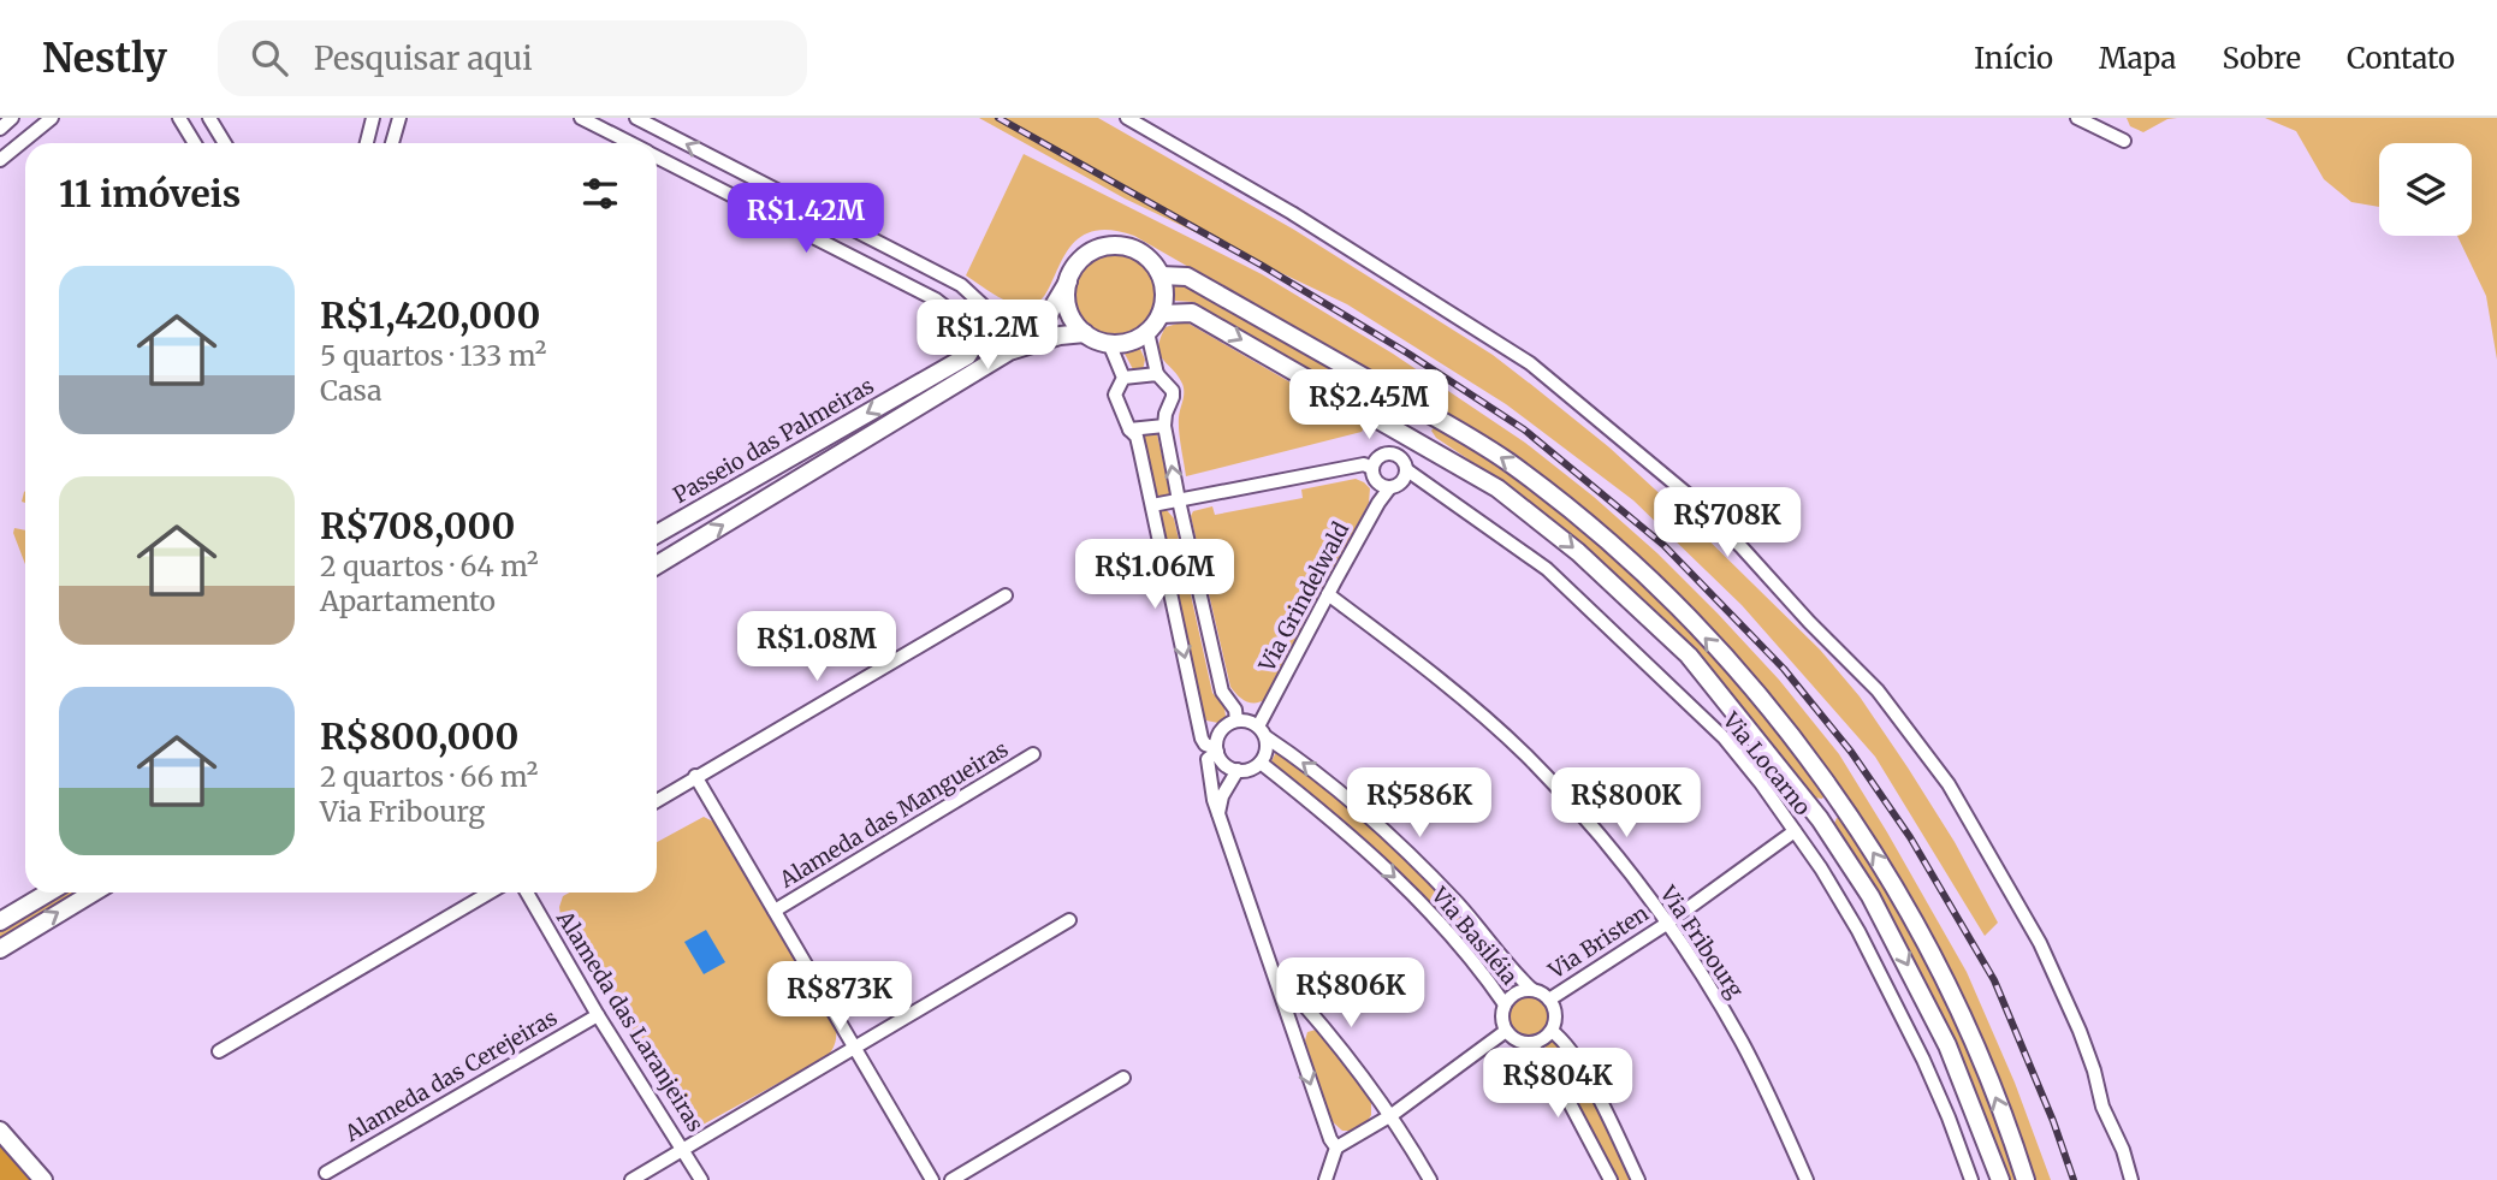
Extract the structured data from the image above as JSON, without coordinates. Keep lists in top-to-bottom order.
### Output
{
  "streets": {
    "street": [
      "Passeio das Palmeiras",
      "Via Grindelwald",
      "Via Locarno",
      "Alameda das Mangueiras",
      "Via Basiléia",
      "Via Bristen",
      "Via Fribourg",
      "Alameda das Laranjeiras",
      "Alameda das Cerejeiras"
    ]
  },
  "crossings": [
    ["Via Grindelwald", "Via Locarno"],
    ["Via Grindelwald", "Via Basiléia"],
    ["Via Grindelwald", "Via Fribourg"],
    ["Via Locarno", "Via Bristen"],
    ["Via Basiléia", "Via Bristen"],
    ["Via Bristen", "Via Fribourg"],
    ["Alameda das Laranjeiras", "Alameda das Cerejeiras"]
  ],
  "page": {
    "header": "Nestly",
    "search": "Pesquisar aqui",
    "nav": [
      "Início",
      "Mapa",
      "Sobre",
      "Contato"
    ],
    "heading": "11 imóveis",
    "price": [
      "R$1.42M",
      "R$1.2M",
      "R$2.45M",
      "R$708K",
      "R$1.06M",
      "R$1.08M",
      "R$586K",
      "R$800K",
      "R$806K",
      "R$873K",
      "R$804K"
    ],
    "list": [
      {
        "name": "R$1,420,000",
        "note": "5 quartos · 133 m² · Casa"
      },
      {
        "name": "R$708,000",
        "note": "2 quartos · 64 m² · Apartamento"
      },
      {
        "name": "R$800,000",
        "note": "2 quartos · 66 m² · Via Fribourg"
      }
    ]
  }
}
